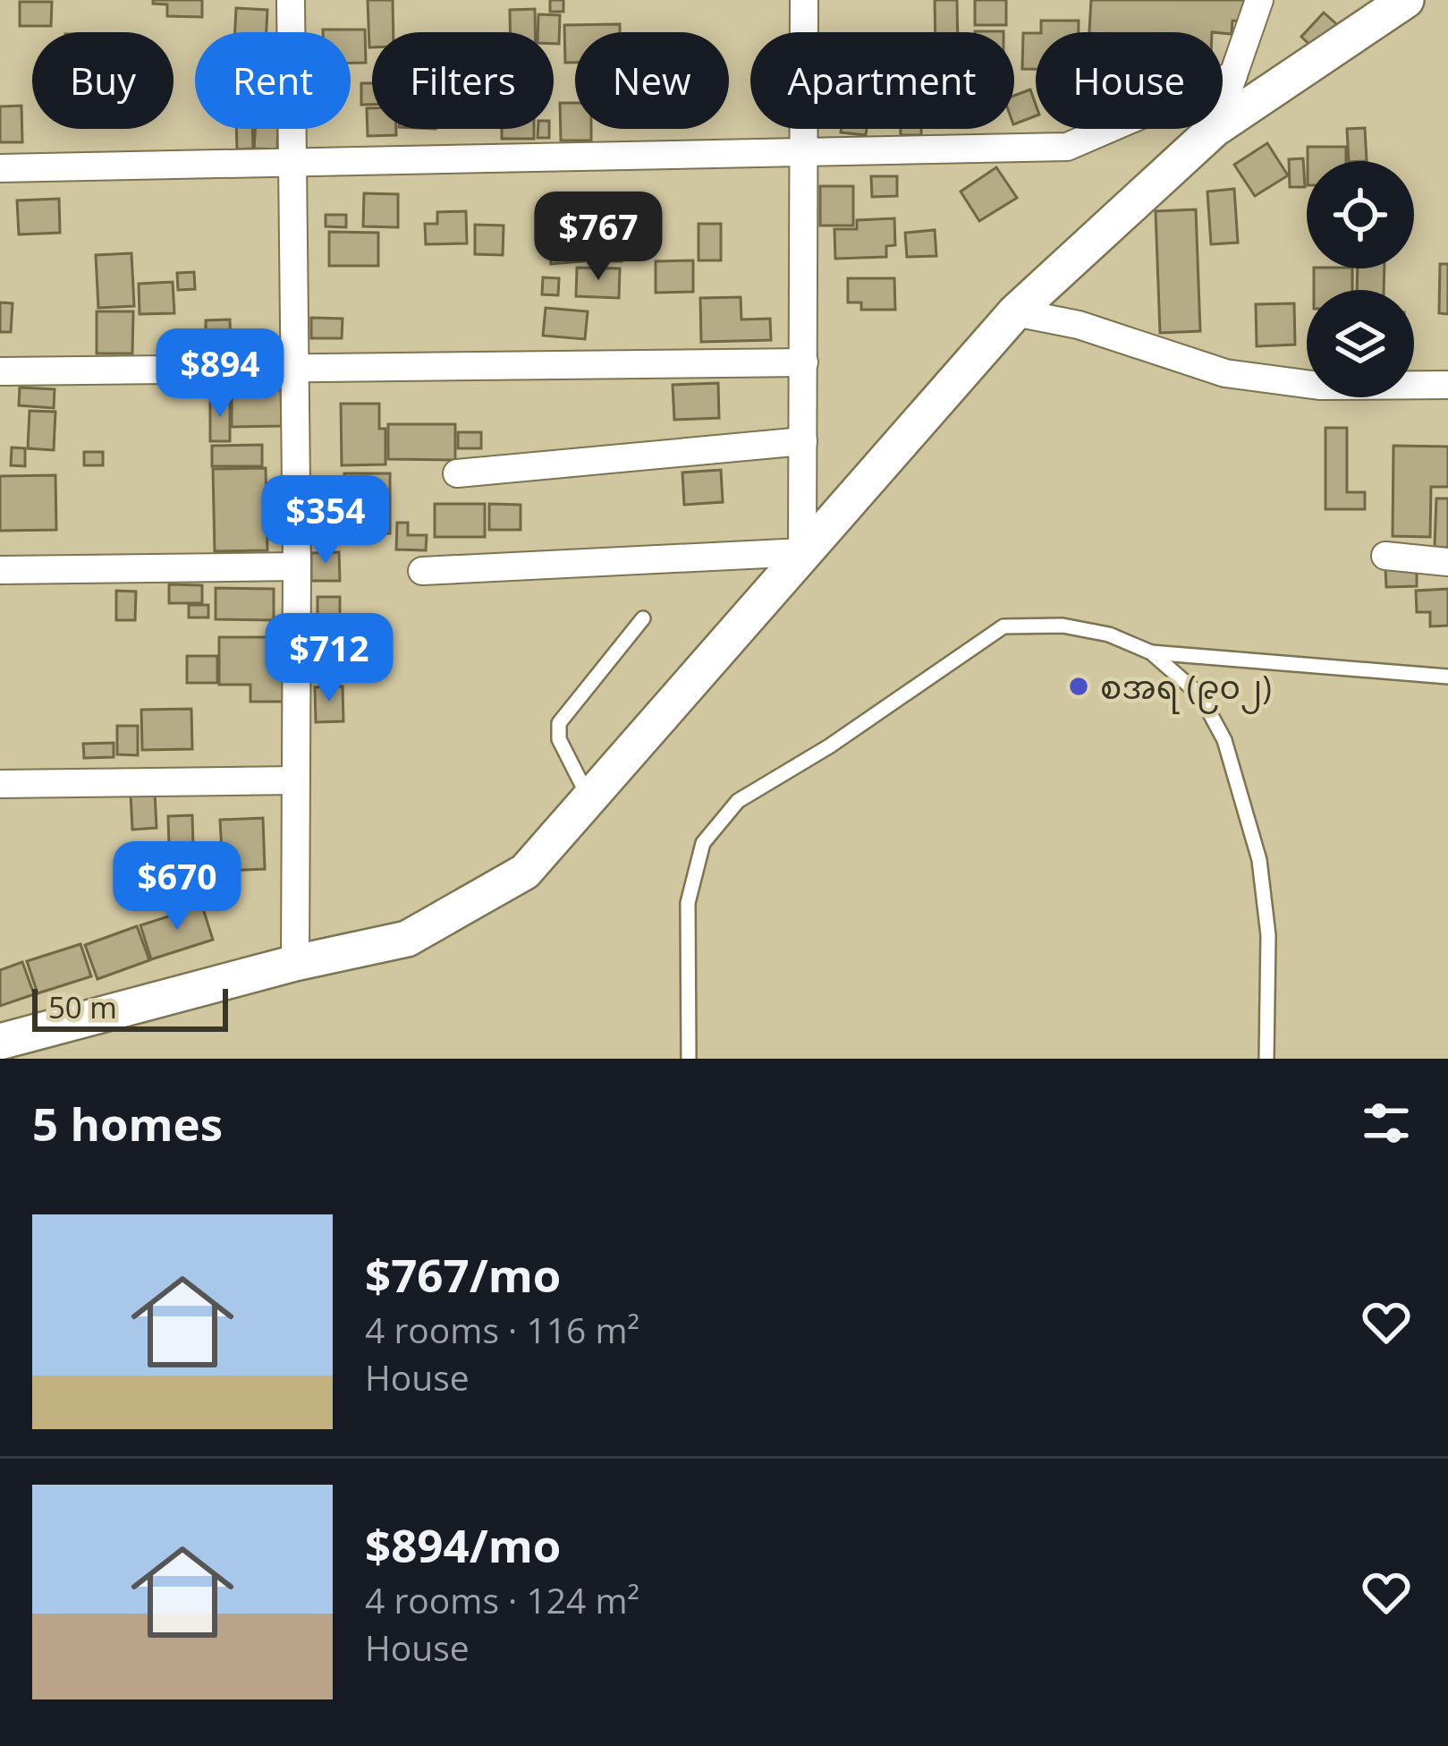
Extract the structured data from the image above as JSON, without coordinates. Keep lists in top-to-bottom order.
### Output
{
  "places": ["စအရ (၉၀၂)"],
  "scale_bar": "50 m",
  "page": {
    "chip": [
      "Buy",
      "Rent",
      "Filters",
      "New",
      "Apartment",
      "House"
    ],
    "price": [
      "$767",
      "$894",
      "$354",
      "$712",
      "$670"
    ],
    "scale": "50 m",
    "heading": "5 homes",
    "list": [
      {
        "name": "$767/mo",
        "note": "4 rooms · 116 m² · House"
      },
      {
        "name": "$894/mo",
        "note": "4 rooms · 124 m² · House"
      }
    ]
  }
}
